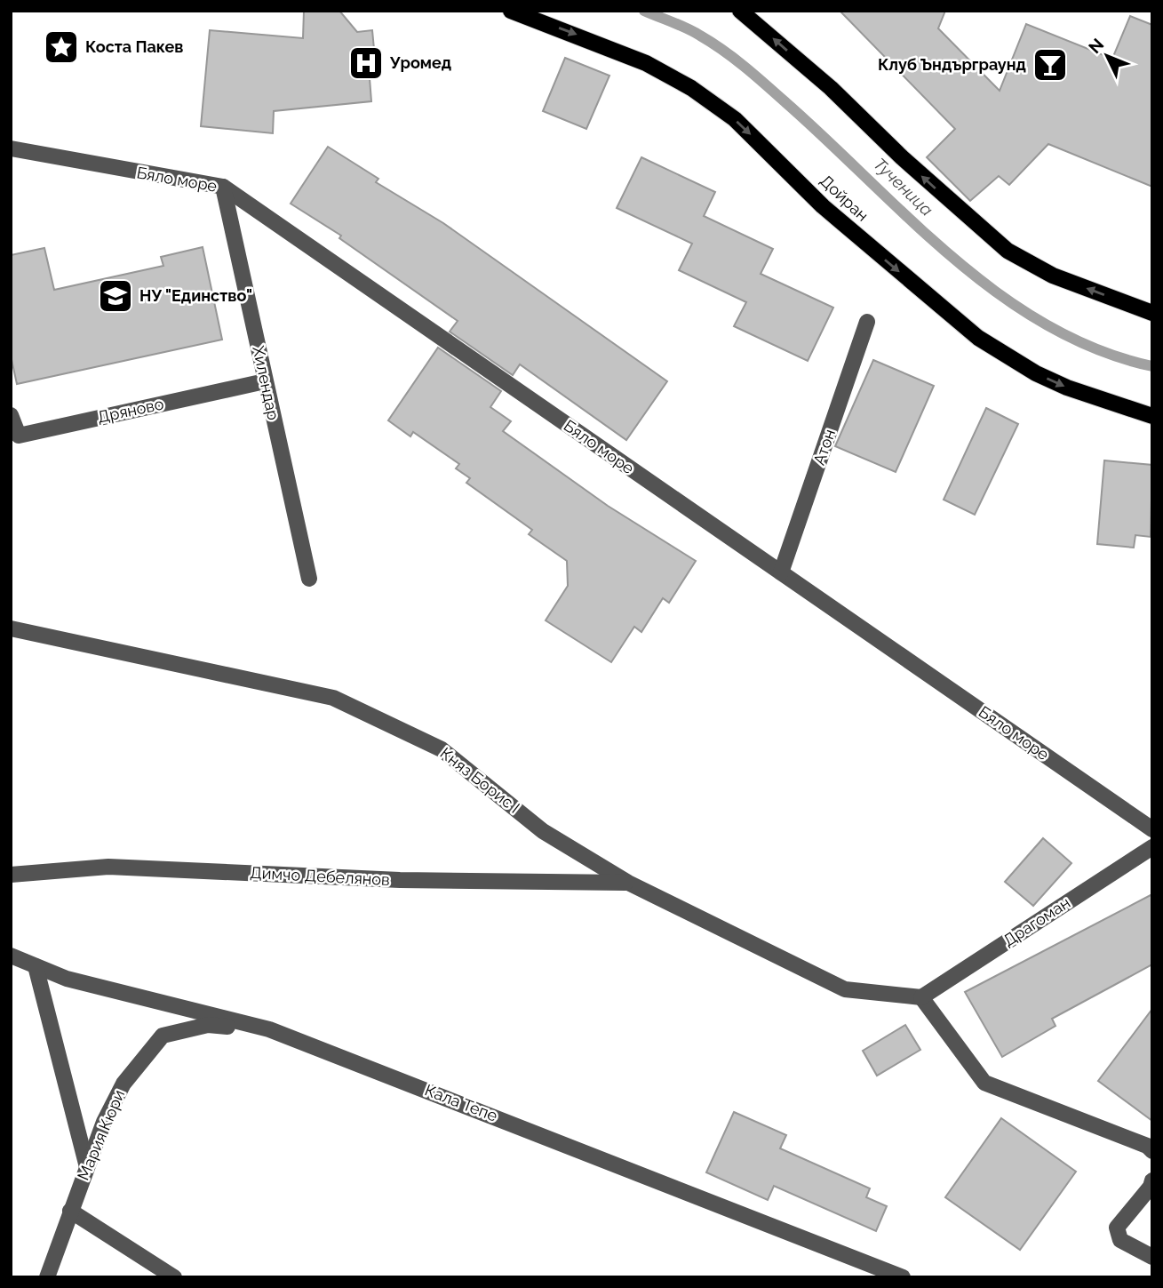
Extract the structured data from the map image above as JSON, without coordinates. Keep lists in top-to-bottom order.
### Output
{
  "streets": {
    "main road": ["Дойран"],
    "street": [
      "Бяло море",
      "Хилендар",
      "Дряново",
      "Атон",
      "Княз Борис I",
      "Димчо Дебелянов",
      "Драгоман",
      "Кала Тепе",
      "Мария Кюри"
    ]
  },
  "crossings": [
    ["Бяло море", "Хилендар"],
    ["Бяло море", "Атон"],
    ["Хилендар", "Дряново"],
    ["Княз Борис I", "Димчо Дебелянов"],
    ["Княз Борис I", "Драгоман"],
    ["Кала Тепе", "Мария Кюри"]
  ],
  "water": ["Тученица"],
  "places": {
    "place": ["Коста Пакев"],
    "hospital": ["Уромед"],
    "bar": ["Клуб Ъндърграунд"],
    "school or university": ["НУ \"Единство\""]
  },
  "north": "top left"
}
